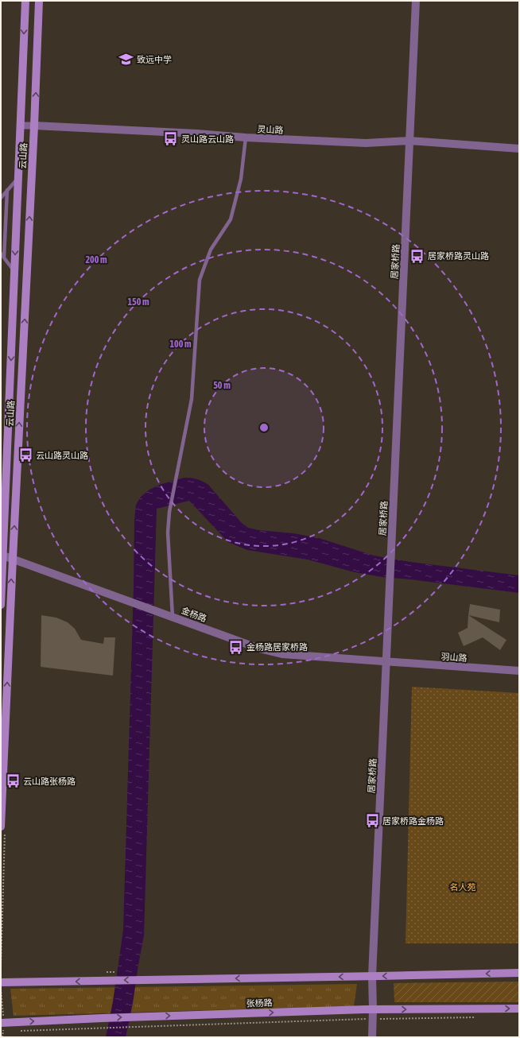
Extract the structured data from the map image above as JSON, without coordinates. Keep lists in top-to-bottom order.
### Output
{
  "streets": {
    "main road": ["云山路", "张杨路"],
    "street": [
      "灵山路",
      "居家桥路",
      "金杨路",
      "羽山路"
    ]
  },
  "crossings": [
    ["灵山路", "云山路"],
    ["灵山路", "居家桥路"],
    ["云山路", "金杨路"],
    ["居家桥路", "金杨路"],
    ["居家桥路", "羽山路"],
    ["居家桥路", "张杨路"],
    ["金杨路", "羽山路"]
  ],
  "parks": ["名人苑"],
  "places": {
    "school or university": ["致远中学"],
    "bus stop": [
      "灵山路云山路",
      "居家桥路灵山路",
      "云山路灵山路",
      "金杨路居家桥路",
      "云山路张杨路",
      "居家桥路金杨路"
    ]
  },
  "rings": [
    "200 m",
    "150 m",
    "100 m",
    "50 m"
  ]
}
